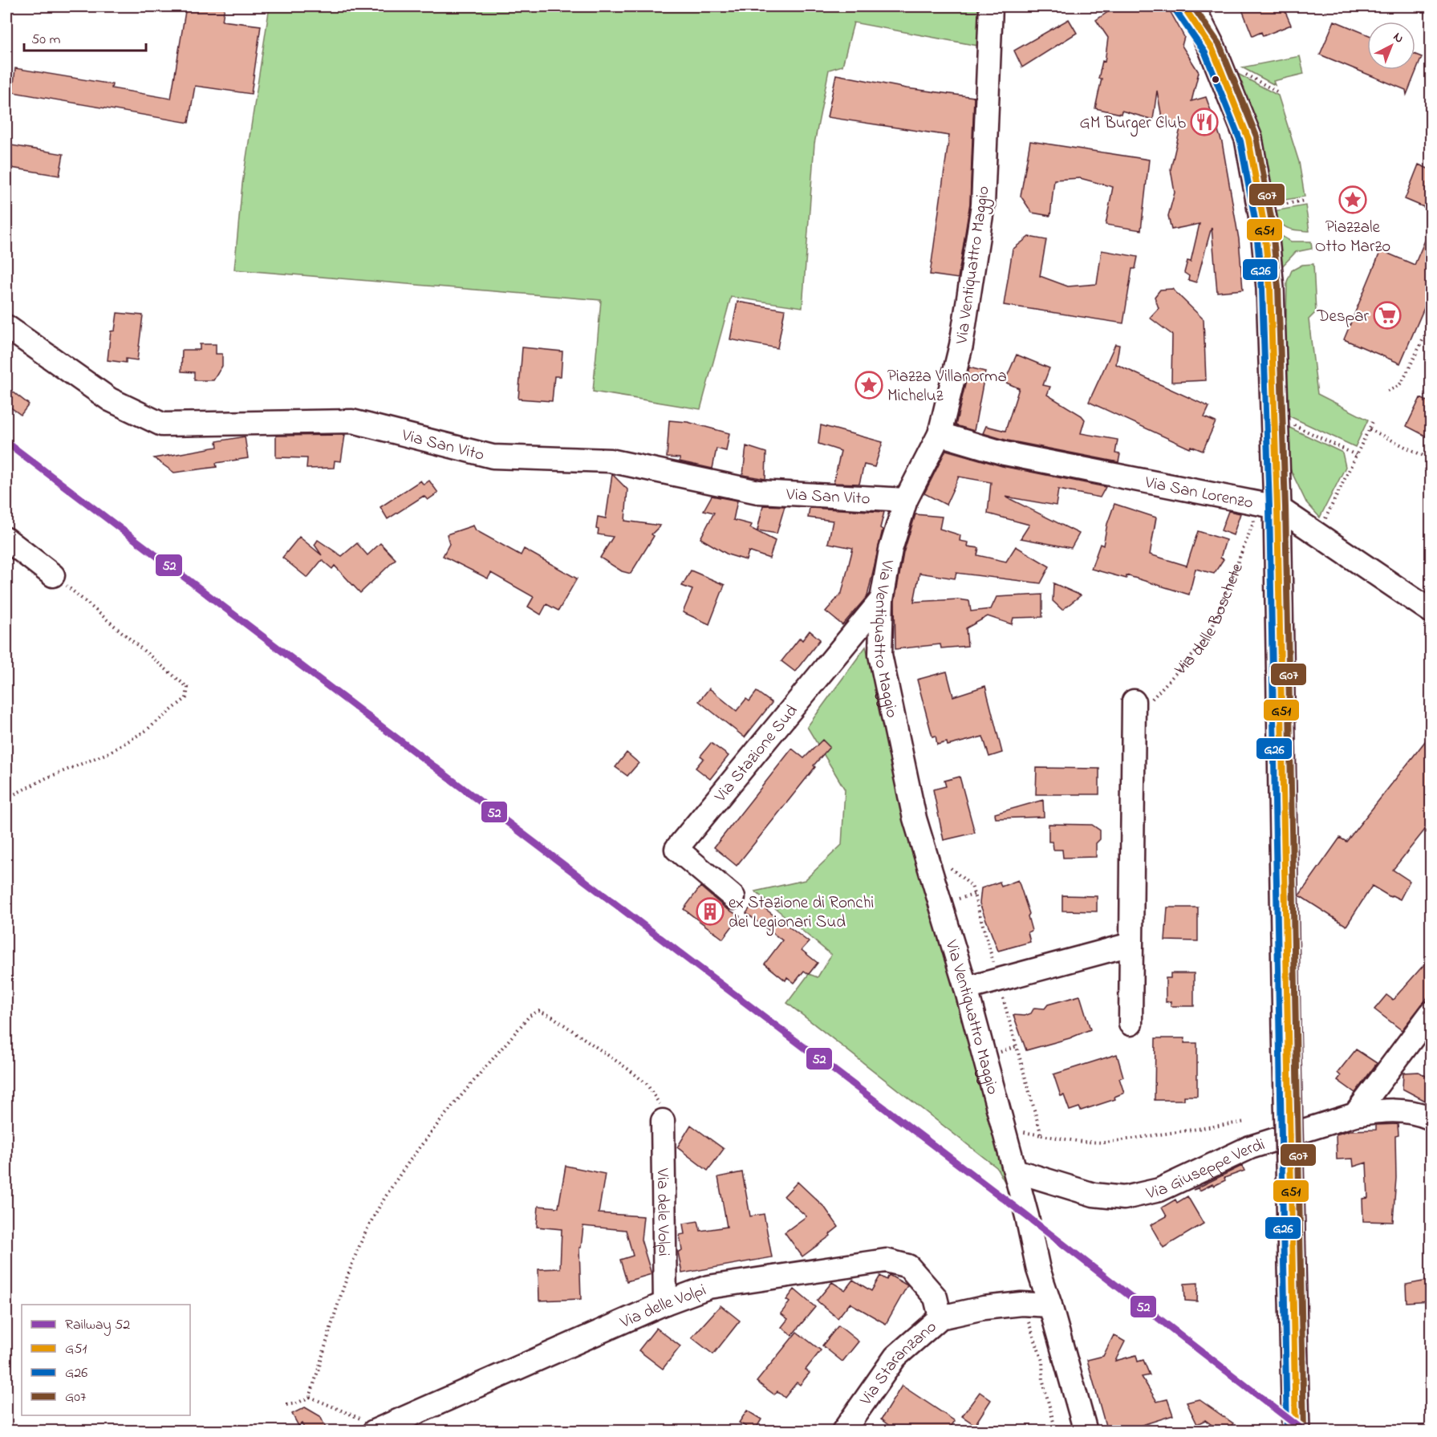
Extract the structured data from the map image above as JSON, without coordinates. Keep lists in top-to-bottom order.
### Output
{
  "streets": {
    "street": [
      "Via Ventiquattro Maggio",
      "Via San Vito",
      "Via San Lorenzo",
      "Via Stazione Sud",
      "Via Giuseppe Verdi",
      "Via dele Volpi",
      "Via delle Volpi",
      "Via Staranzano"
    ],
    "path": ["Via delle Boschete"]
  },
  "crossings": [
    ["Via Ventiquattro Maggio", "Via San Vito"],
    ["Via Ventiquattro Maggio", "Via San Lorenzo"],
    ["Via Ventiquattro Maggio", "Via Stazione Sud"],
    ["Via Ventiquattro Maggio", "Via Giuseppe Verdi"],
    ["Via Ventiquattro Maggio", "Via Staranzano"],
    ["Via San Lorenzo", "Via delle Boschete"],
    ["Via dele Volpi", "Via delle Volpi"],
    ["Via delle Volpi", "Via Staranzano"]
  ],
  "places": {
    "restaurant": ["GM Burger Club"],
    "place": ["Piazzale Otto Marzo", "Piazza Villanorma Micheluz"],
    "supermarket": ["Despar"],
    "building": ["ex Stazione di Ronchi dei Legionari Sud"]
  },
  "lines": [
    "transit line G51",
    "transit line G07",
    "transit line G26",
    "rail line 52"
  ],
  "legend": [
    "Railway 52",
    "G51",
    "G26",
    "G07"
  ],
  "scale_bar": "50 m",
  "north": "top right"
}
